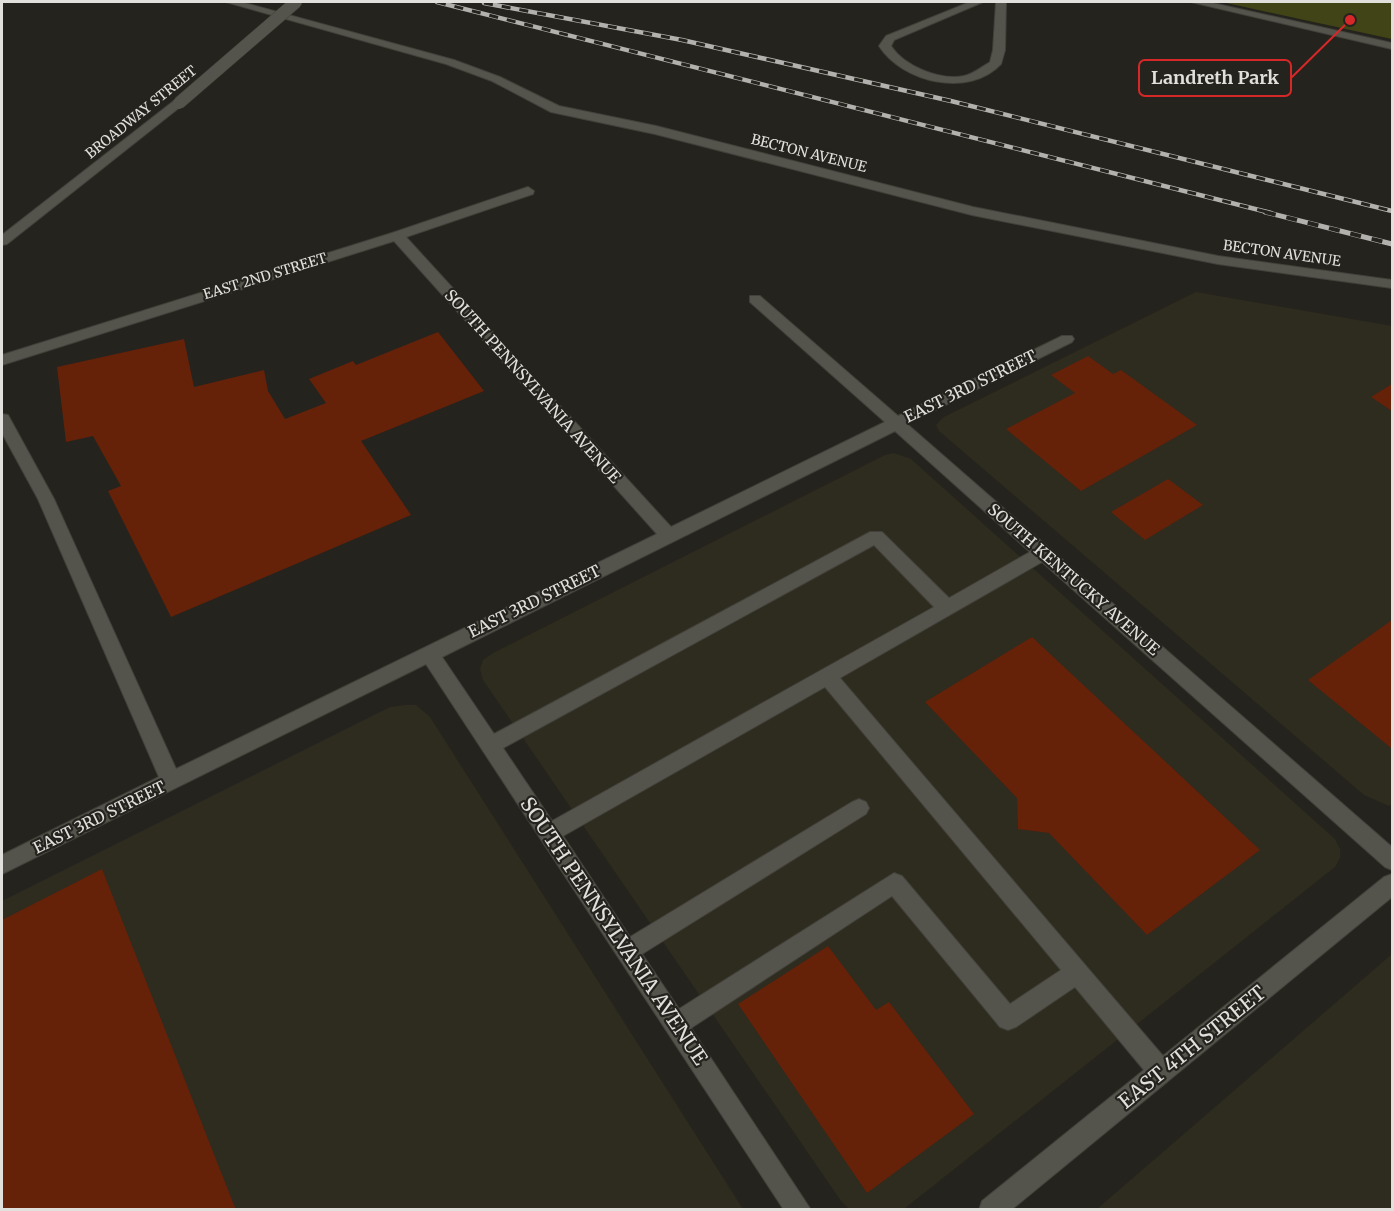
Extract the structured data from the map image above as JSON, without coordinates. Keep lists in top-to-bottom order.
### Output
{
  "streets": {
    "street": [
      "BROADWAY STREET",
      "BECTON AVENUE",
      "EAST 2ND STREET",
      "SOUTH PENNSYLVANIA AVENUE",
      "EAST 3RD STREET",
      "SOUTH KENTUCKY AVENUE",
      "EAST 4TH STREET"
    ]
  },
  "crossings": [
    ["EAST 2ND STREET", "SOUTH PENNSYLVANIA AVENUE"],
    ["SOUTH PENNSYLVANIA AVENUE", "EAST 3RD STREET"],
    ["EAST 3RD STREET", "SOUTH KENTUCKY AVENUE"]
  ],
  "places": ["Landreth Park"]
}
